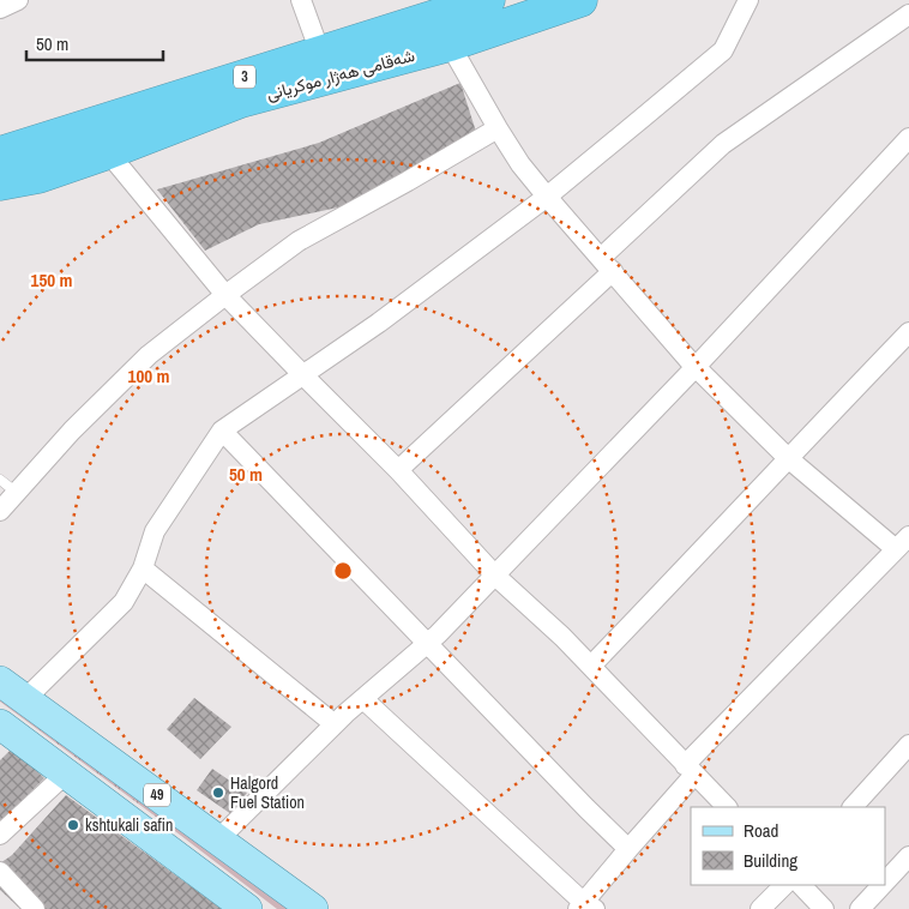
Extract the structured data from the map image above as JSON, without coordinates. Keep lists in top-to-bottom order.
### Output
{
  "streets": {
    "highway": ["شەقامی ھەژار موکریانی", "3"],
    "main road": ["49"]
  },
  "places": ["Halgord Fuel Station", "kshtukali safin"],
  "legend": ["Road", "Building"],
  "scale_bar": "50 m",
  "rings": ["150 m", "100 m", "50 m"]
}
